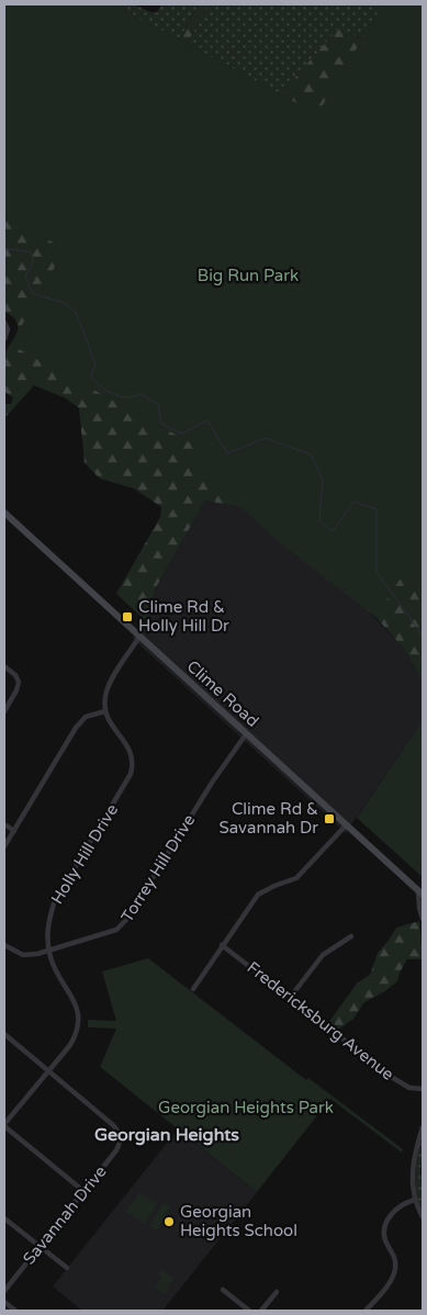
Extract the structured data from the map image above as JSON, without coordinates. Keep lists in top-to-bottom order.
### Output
{
  "streets": {
    "main road": ["Clime Road"],
    "street": [
      "Holly Hill Drive",
      "Torrey Hill Drive",
      "Fredericksburg Avenue",
      "Savannah Drive"
    ]
  },
  "crossings": [
    ["Clime Road", "Torrey Hill Drive"],
    ["Holly Hill Drive", "Torrey Hill Drive"],
    ["Holly Hill Drive", "Savannah Drive"]
  ],
  "districts": ["Georgian Heights"],
  "parks": ["Big Run Park", "Georgian Heights Park"],
  "places": {
    "transit": ["Clime Rd & Holly Hill Dr", "Clime Rd & Savannah Dr"],
    "other": ["Georgian Heights School"]
  }
}
